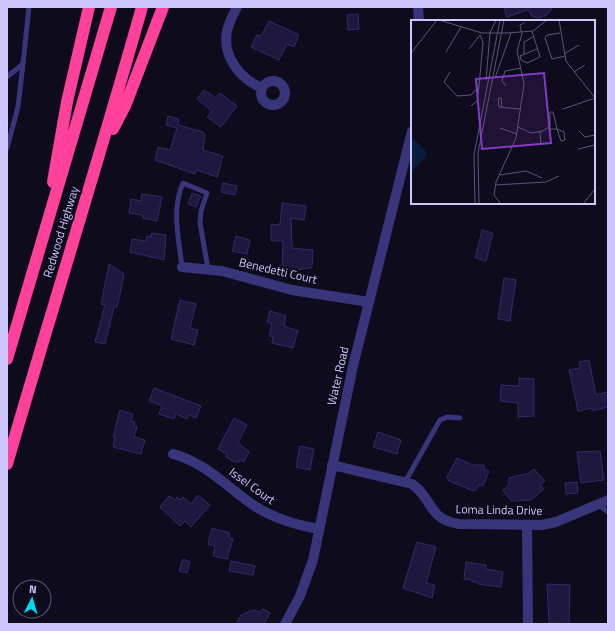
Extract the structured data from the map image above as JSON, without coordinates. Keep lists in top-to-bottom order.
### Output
{
  "streets": {
    "highway": ["Redwood Highway"],
    "street": [
      "Benedetti Court",
      "Water Road",
      "Issel Court",
      "Loma Linda Drive"
    ]
  },
  "crossings": [
    ["Benedetti Court", "Water Road"],
    ["Water Road", "Issel Court"],
    ["Water Road", "Loma Linda Drive"]
  ],
  "north": "top"
}
